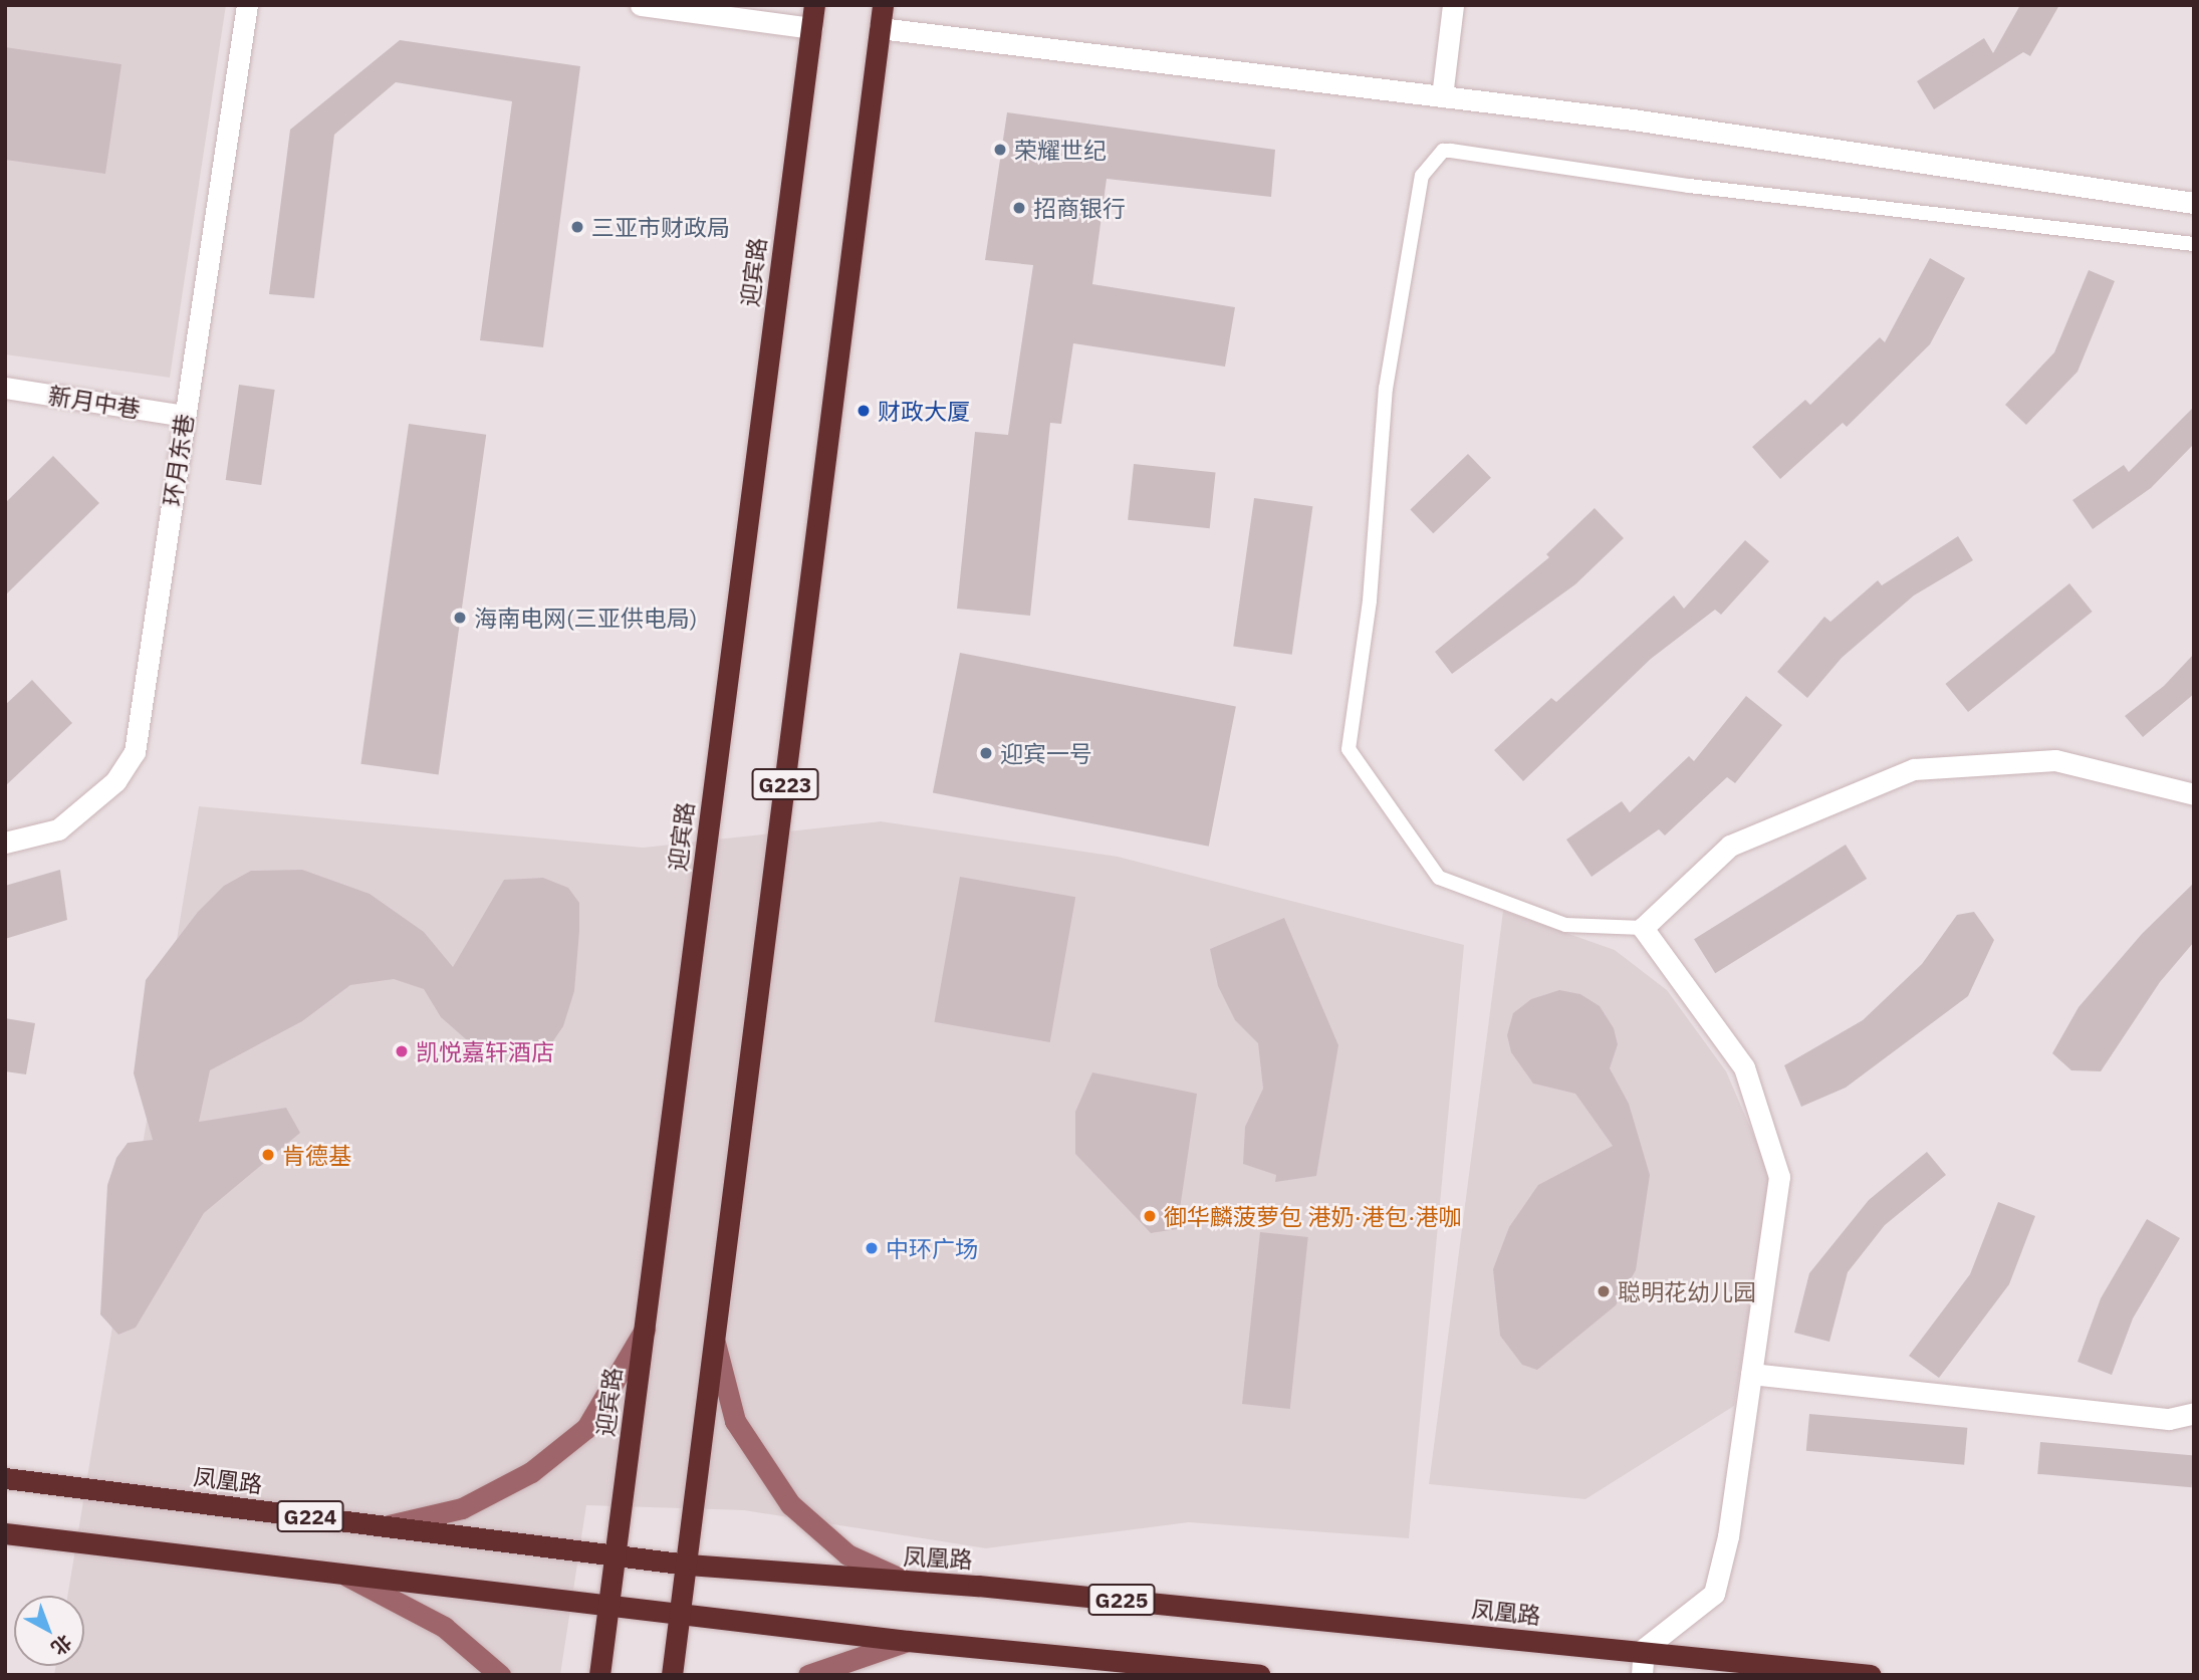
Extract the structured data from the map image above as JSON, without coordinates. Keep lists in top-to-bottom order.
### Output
{
  "streets": {
    "highway": [
      "迎宾路",
      "G223",
      "凤凰路",
      "G224",
      "G225"
    ],
    "street": ["新月中巷", "环月东巷"]
  },
  "crossings": [
    ["迎宾路", "凤凰路"],
    ["迎宾路", "G224"],
    ["新月中巷", "环月东巷"],
    ["G223", "凤凰路"]
  ],
  "places": [
    "荣耀世纪",
    "招商银行",
    "三亚市财政局",
    "财政大厦",
    "海南电网(三亚供电局)",
    "迎宾一号",
    "凯悦嘉轩酒店",
    "肯德基",
    "御华麟菠萝包 港奶·港包·港咖",
    "中环广场",
    "聪明花幼儿园"
  ],
  "north": "bottom right"
}
